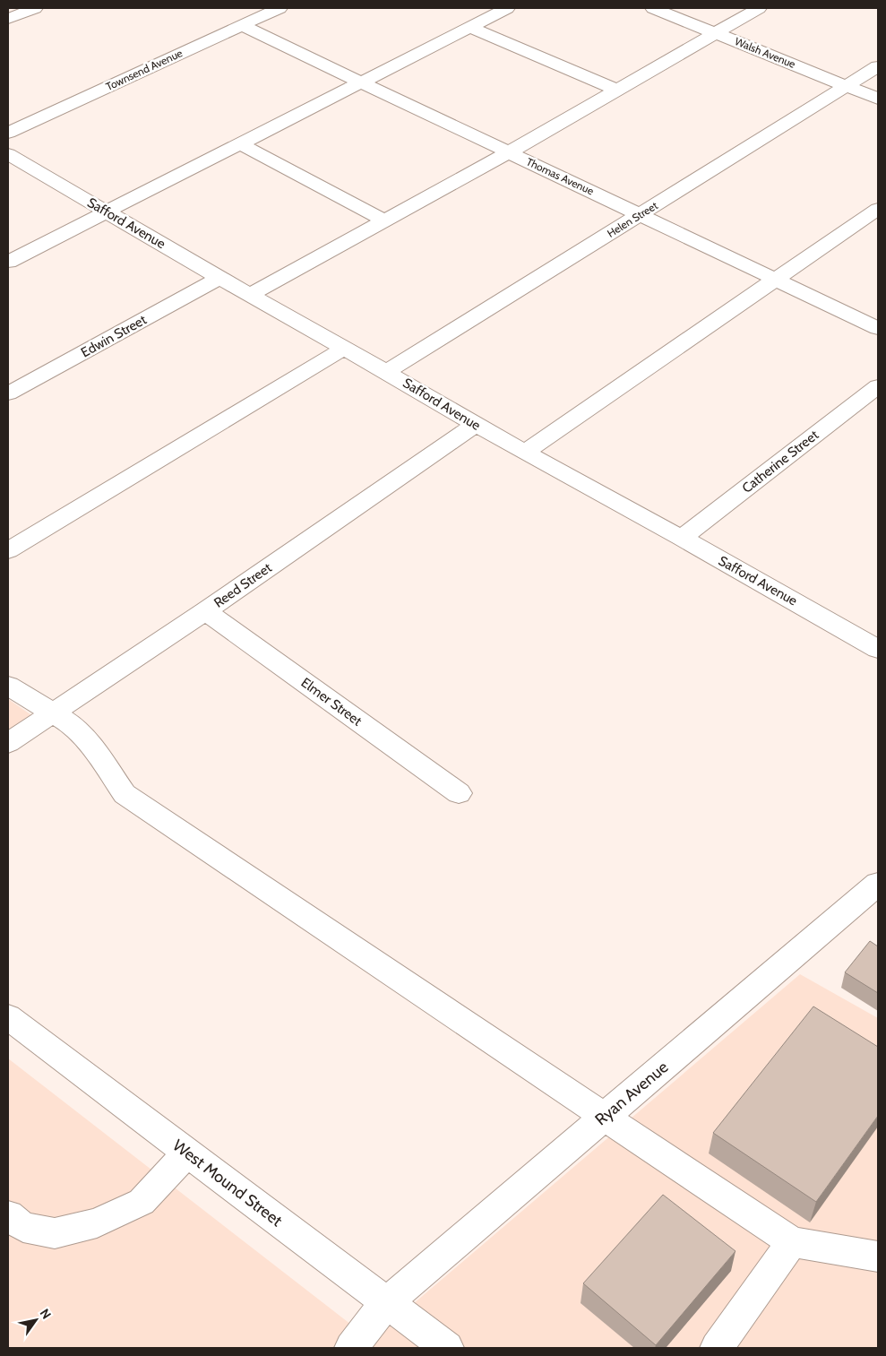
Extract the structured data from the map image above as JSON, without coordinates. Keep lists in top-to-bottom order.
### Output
{
  "streets": {
    "street": [
      "Walsh Avenue",
      "Townsend Avenue",
      "Thomas Avenue",
      "Helen Street",
      "Safford Avenue",
      "Edwin Street",
      "Catherine Street",
      "Reed Street",
      "Elmer Street",
      "Ryan Avenue",
      "West Mound Street"
    ]
  },
  "crossings": [
    ["Walsh Avenue", "Helen Street"],
    ["Townsend Avenue", "Thomas Avenue"],
    ["Thomas Avenue", "Helen Street"],
    ["Helen Street", "Safford Avenue"],
    ["Safford Avenue", "Edwin Street"],
    ["Safford Avenue", "Catherine Street"],
    ["Safford Avenue", "Reed Street"],
    ["Reed Street", "Elmer Street"],
    ["Ryan Avenue", "West Mound Street"]
  ],
  "north": "top right"
}
